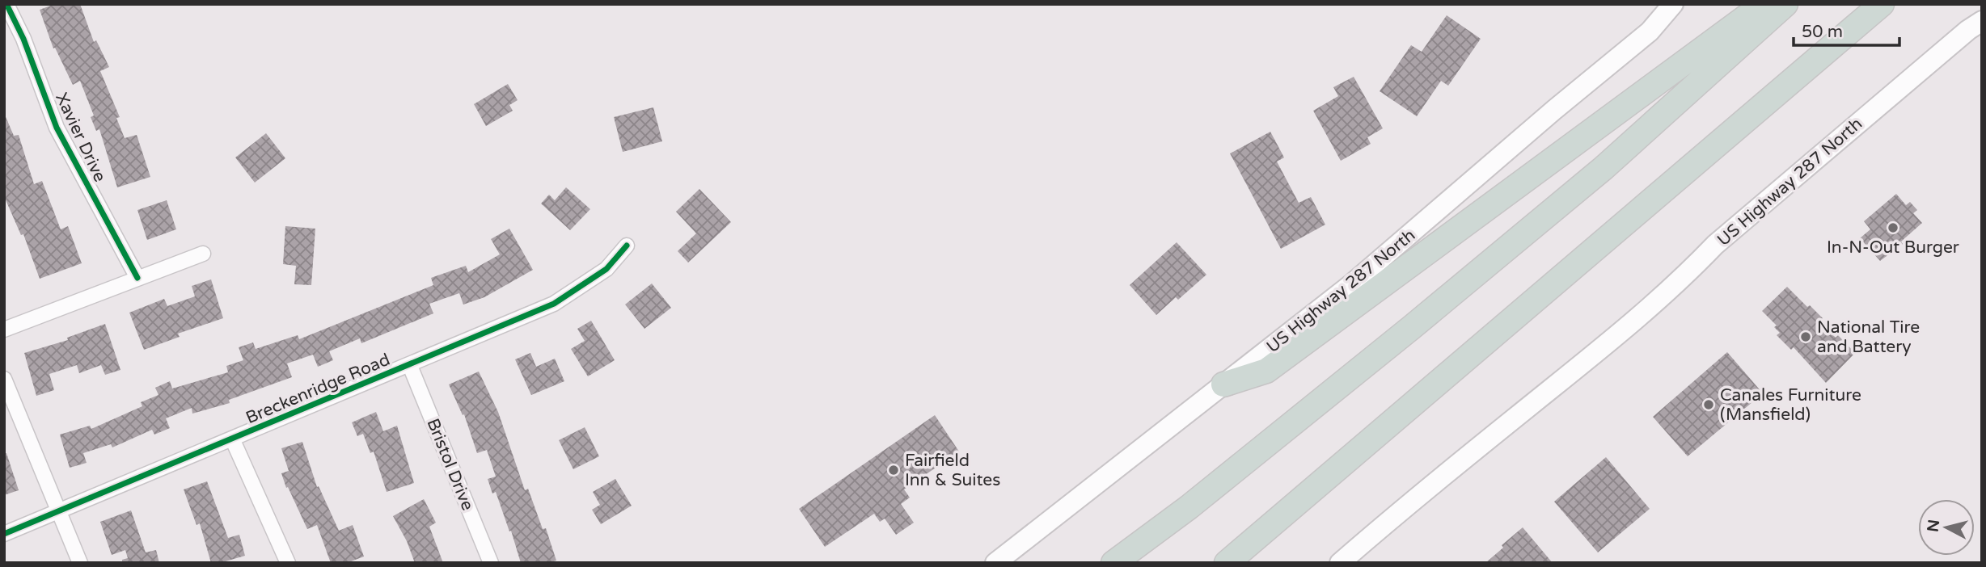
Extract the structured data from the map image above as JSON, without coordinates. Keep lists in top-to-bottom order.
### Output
{
  "streets": {
    "main road": ["US Highway 287 North"],
    "street": ["Xavier Drive", "Breckenridge Road", "Bristol Drive"]
  },
  "crossings": [
    ["Breckenridge Road", "Bristol Drive"]
  ],
  "places": [
    "In-N-Out Burger",
    "National Tire and Battery",
    "Canales Furniture (Mansfield)",
    "Fairfield Inn & Suites"
  ],
  "scale_bar": "50 m",
  "north": "left"
}
